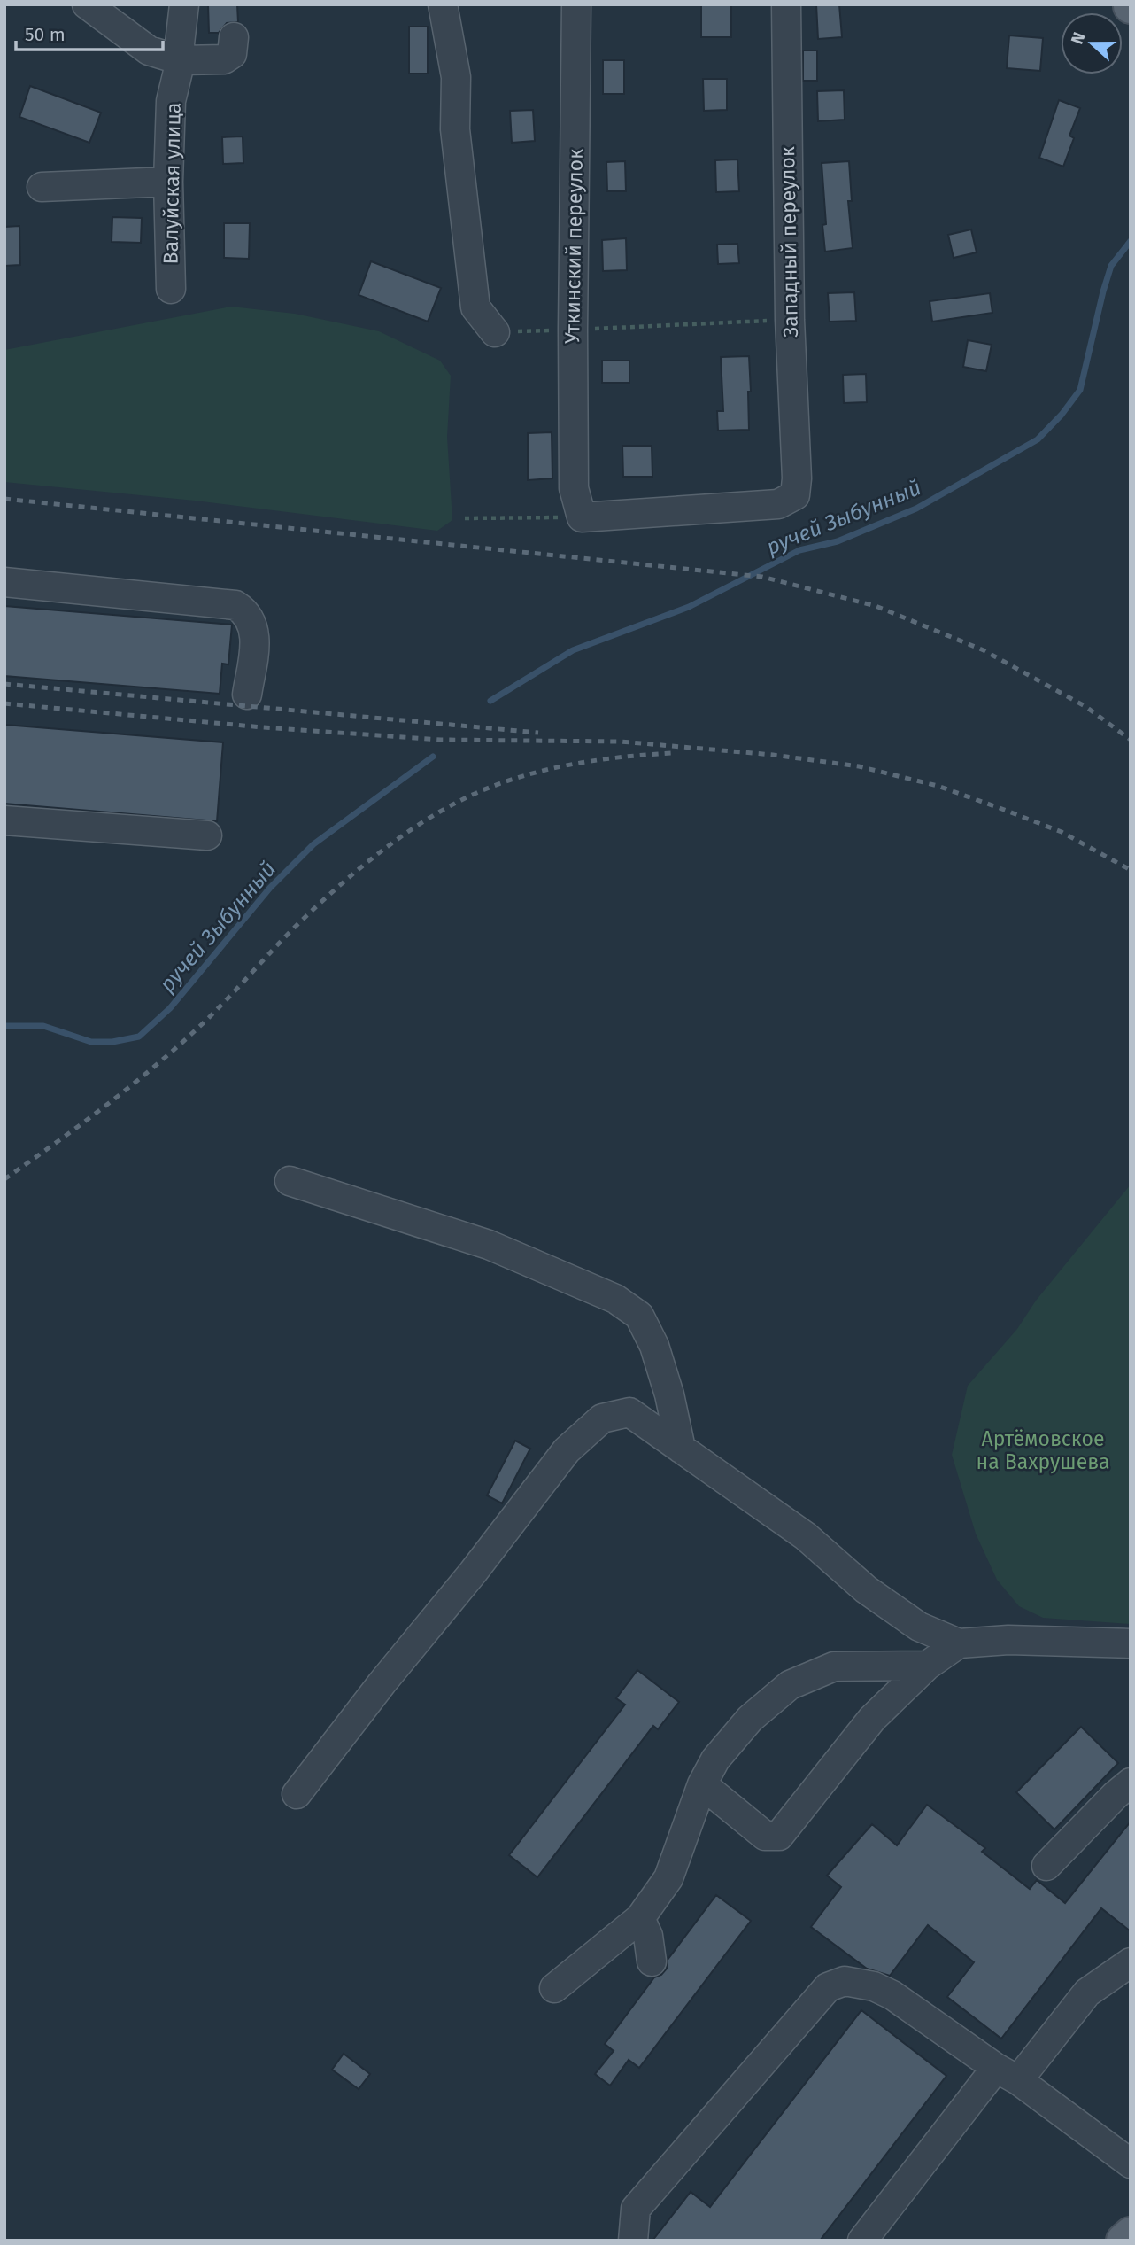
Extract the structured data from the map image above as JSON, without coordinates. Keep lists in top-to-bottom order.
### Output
{
  "streets": {
    "street": ["Валуйская улица", "Западный переулок", "Уткинский переулок"]
  },
  "crossings": [
    ["Западный переулок", "Уткинский переулок"]
  ],
  "water": ["ручей Зыбунный"],
  "parks": ["Артёмовское на Вахрушева"],
  "scale_bar": "50 m",
  "north": "left"
}
